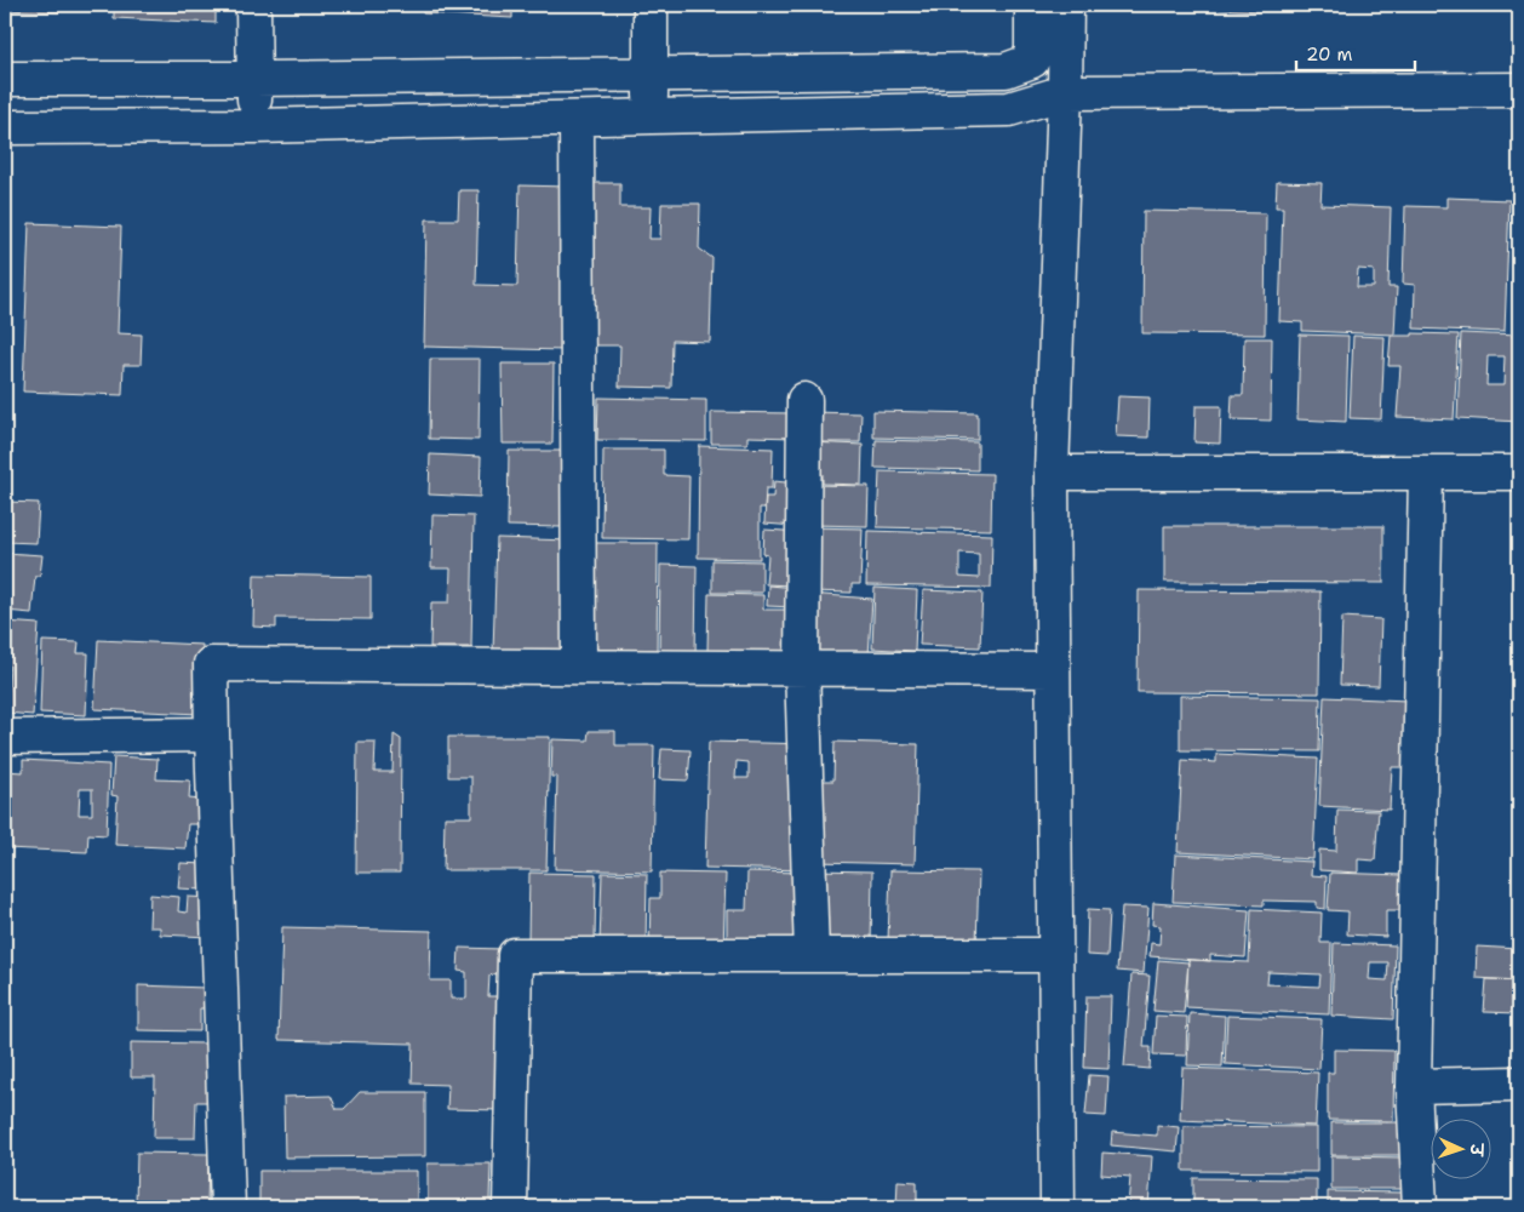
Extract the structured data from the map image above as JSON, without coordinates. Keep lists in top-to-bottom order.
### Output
{
  "scale_bar": "20 m",
  "north": "right"
}
